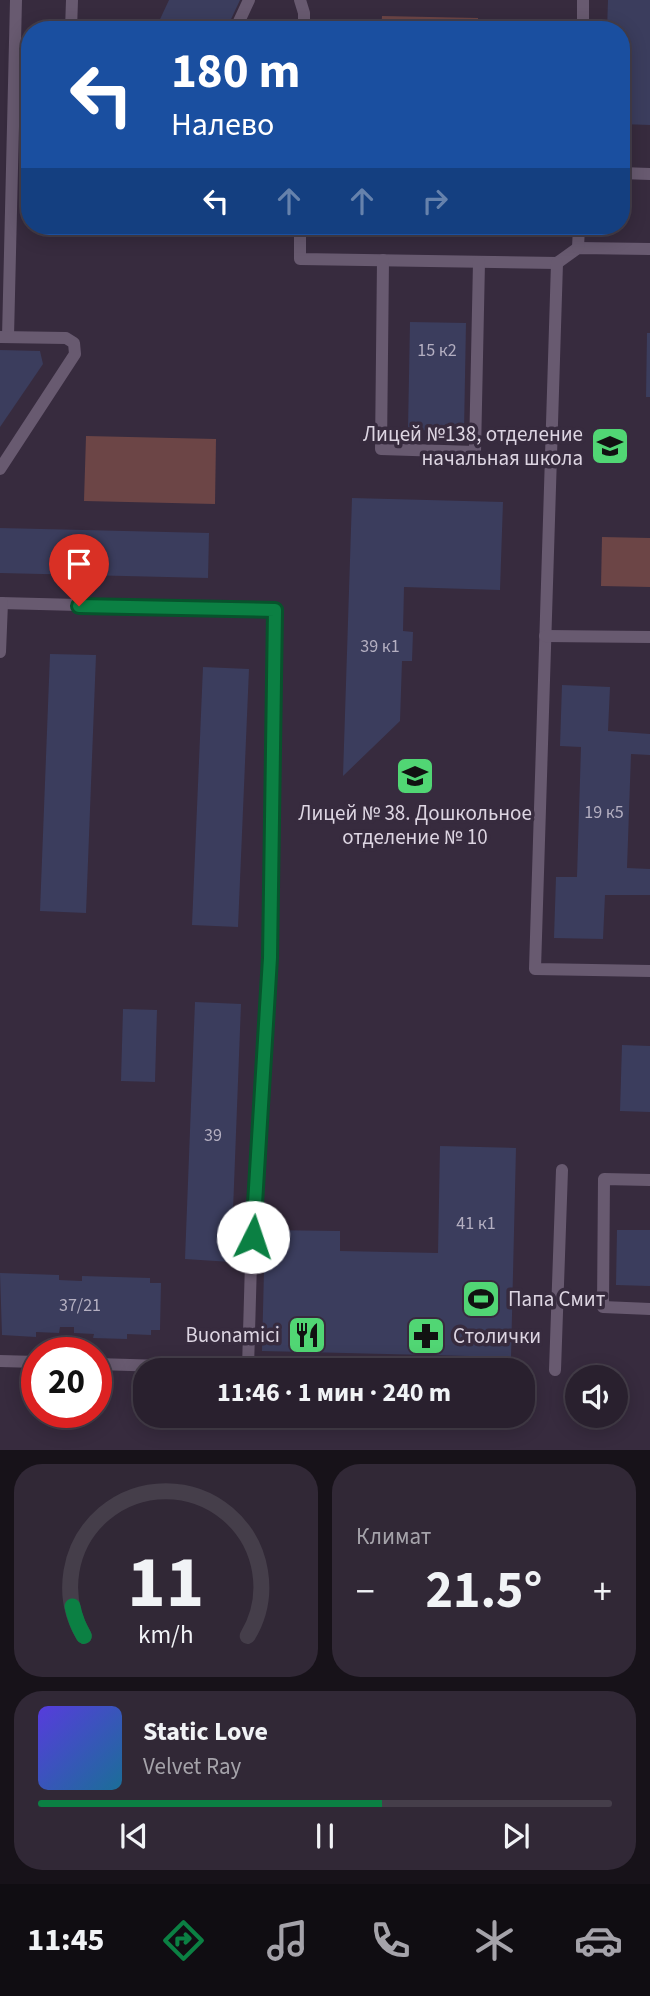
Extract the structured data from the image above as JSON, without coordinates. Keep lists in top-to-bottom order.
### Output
{
  "places": {
    "school or university": ["Лицей №138, отделение начальная школа", "Лицей № 38. Дошкольное отделение № 10"],
    "sports": ["Папа Смит"],
    "restaurant": ["Buonamici"],
    "pharmacy": ["Столички"]
  },
  "house_numbers": [
    "15 к2",
    "39 к1",
    "19 к5",
    "39",
    "41 к1",
    "37/21"
  ],
  "page": {
    "turn": ["180 m", "Налево"],
    "limit": "20",
    "trip": "11:46 · 1 мин · 240 m",
    "tile": "Климат",
    "heat": ["−", "21.5°", "+"],
    "song": ["Static Love", "Velvet Ray"],
    "tabs": "11:45",
    "gauge": ["11", "km/h"]
  }
}
